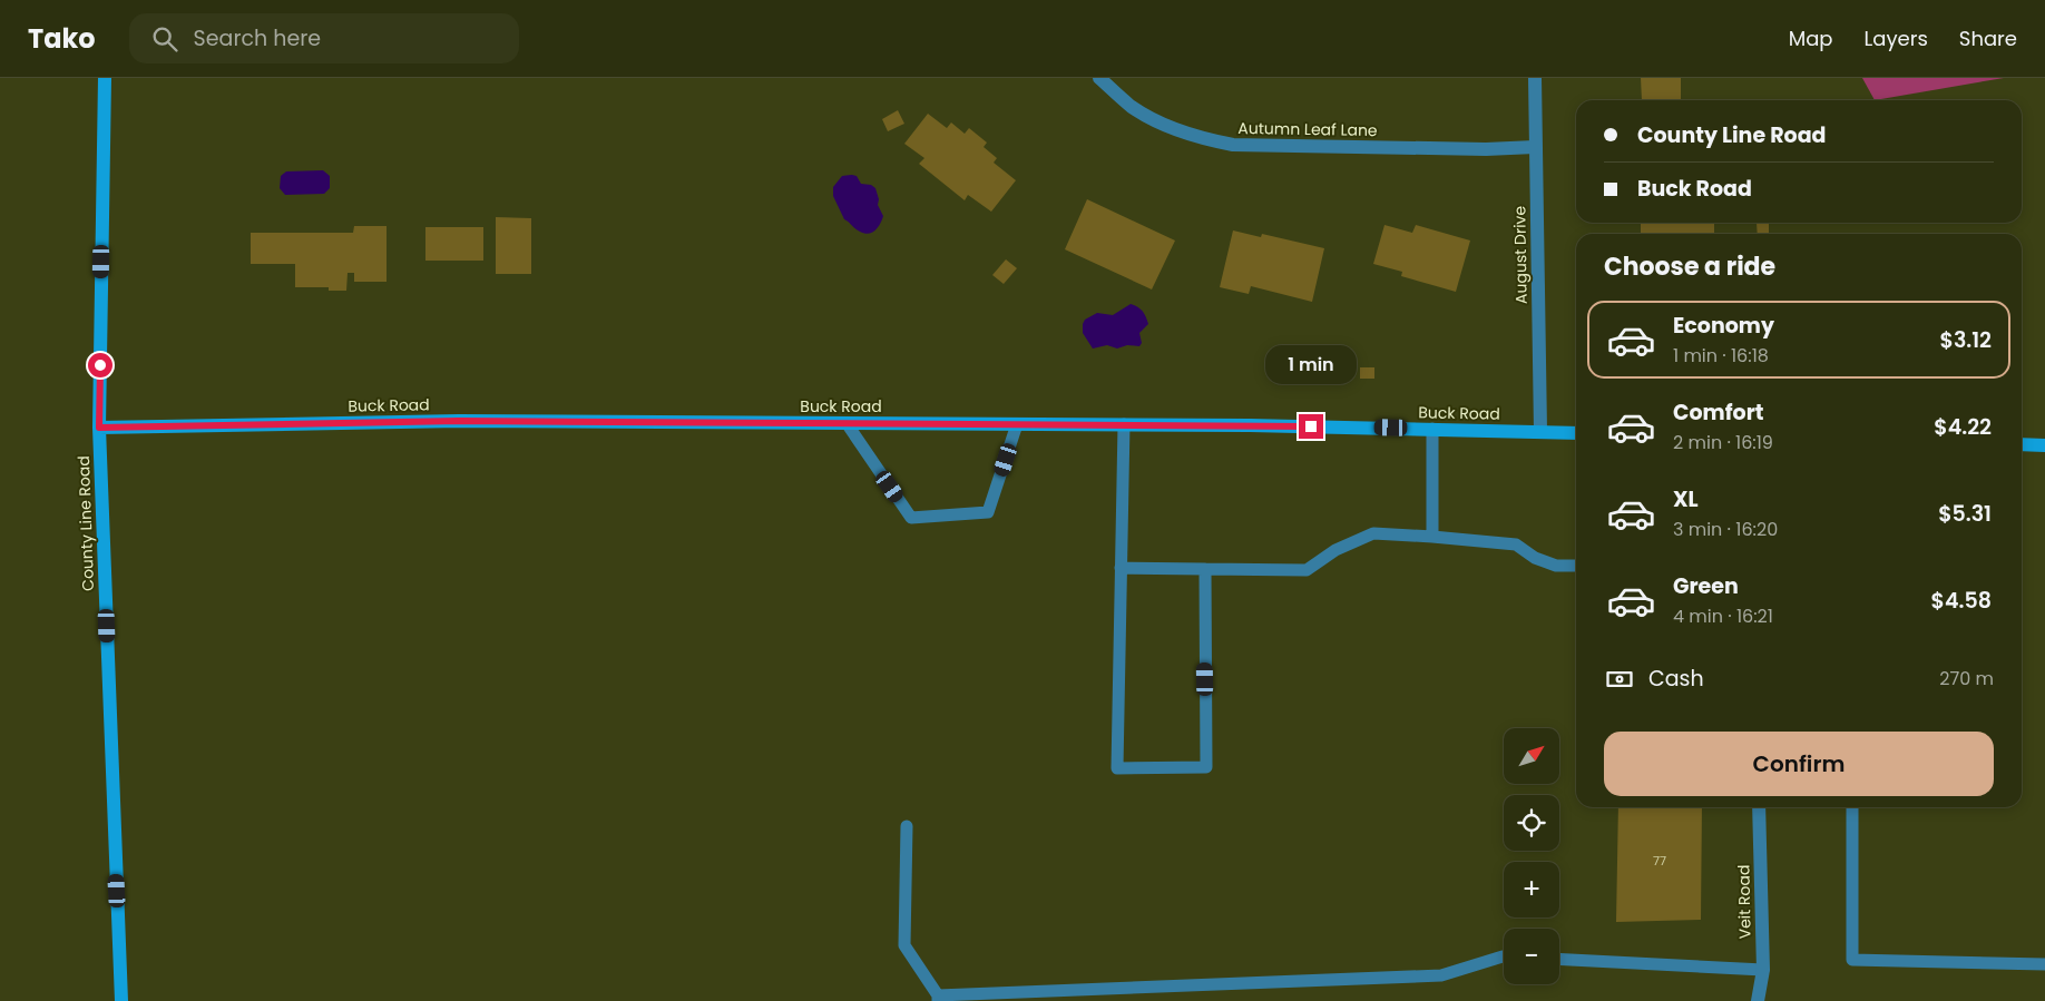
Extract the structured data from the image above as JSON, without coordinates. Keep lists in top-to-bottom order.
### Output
{
  "streets": {
    "street": [
      "Autumn Leaf Lane",
      "August Drive",
      "Buck Road",
      "County Line Road",
      "Veit Road"
    ]
  },
  "crossings": [
    ["Autumn Leaf Lane", "August Drive"],
    ["August Drive", "Buck Road"],
    ["Buck Road", "County Line Road"]
  ],
  "house_numbers": ["77"],
  "north": "top right",
  "page": {
    "header": "Tako",
    "search": "Search here",
    "nav": ["Map", "Layers", "Share"],
    "banner": ["County Line Road", "Buck Road"],
    "heading": "Choose a ride",
    "list": [
      {
        "name": "Economy",
        "note": "1 min · 16:18",
        "value": "$3.12"
      },
      {
        "name": "Comfort",
        "note": "2 min · 16:19",
        "value": "$4.22"
      },
      {
        "name": "XL",
        "note": "3 min · 16:20",
        "value": "$5.31"
      },
      {
        "name": "Green",
        "note": "4 min · 16:21",
        "value": "$4.58"
      }
    ],
    "bubble": "1 min",
    "pay": ["Cash", "270 m"],
    "buttons": "Confirm",
    "map_buttons": ["+", "−"]
  }
}
